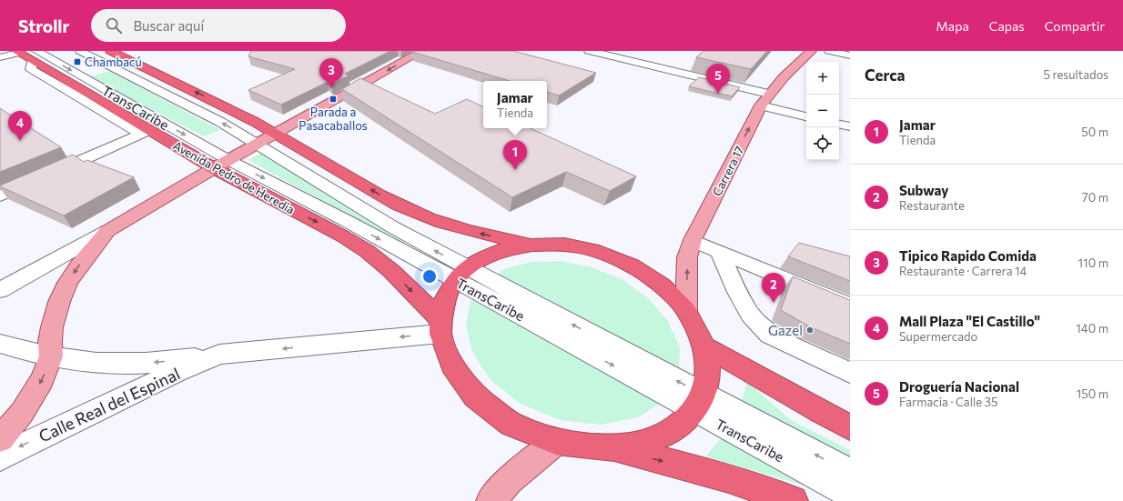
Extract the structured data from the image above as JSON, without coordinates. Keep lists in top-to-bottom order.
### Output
{
  "streets": {
    "highway": ["Avenida Pedro de Heredia"],
    "main road": ["Carrera 17", "Calle Real del Espinal"],
    "street": ["TransCaribe"]
  },
  "crossings": [
    ["TransCaribe", "Avenida Pedro de Heredia"],
    ["TransCaribe", "Calle Real del Espinal"],
    ["Avenida Pedro de Heredia", "Calle Real del Espinal"]
  ],
  "one_way": ["Carrera 17", "Calle Real del Espinal"],
  "places": {
    "transit": ["Chambacú", "Parada a Pasacaballos"],
    "other": ["Gazel"]
  },
  "page": {
    "header": "Strollr",
    "search": "Buscar aquí",
    "nav": ["Mapa", "Capas", "Compartir"],
    "heading": ["Cerca", "5 resultados"],
    "pins": [
      "3",
      "5",
      "4",
      "1",
      "2"
    ],
    "map_buttons": ["+", "−"],
    "popup": ["Jamar", "Tienda"],
    "list": [
      {
        "mark": "1",
        "name": "Jamar",
        "note": "Tienda",
        "value": "50 m"
      },
      {
        "mark": "2",
        "name": "Subway",
        "note": "Restaurante",
        "value": "70 m"
      },
      {
        "mark": "3",
        "name": "Tipico Rapido Comida",
        "note": "Restaurante · Carrera 14",
        "value": "110 m"
      },
      {
        "mark": "4",
        "name": "Mall Plaza \"El Castillo\"",
        "note": "Supermercado",
        "value": "140 m"
      },
      {
        "mark": "5",
        "name": "Droguería Nacional",
        "note": "Farmacia · Calle 35",
        "value": "150 m"
      }
    ]
  }
}
